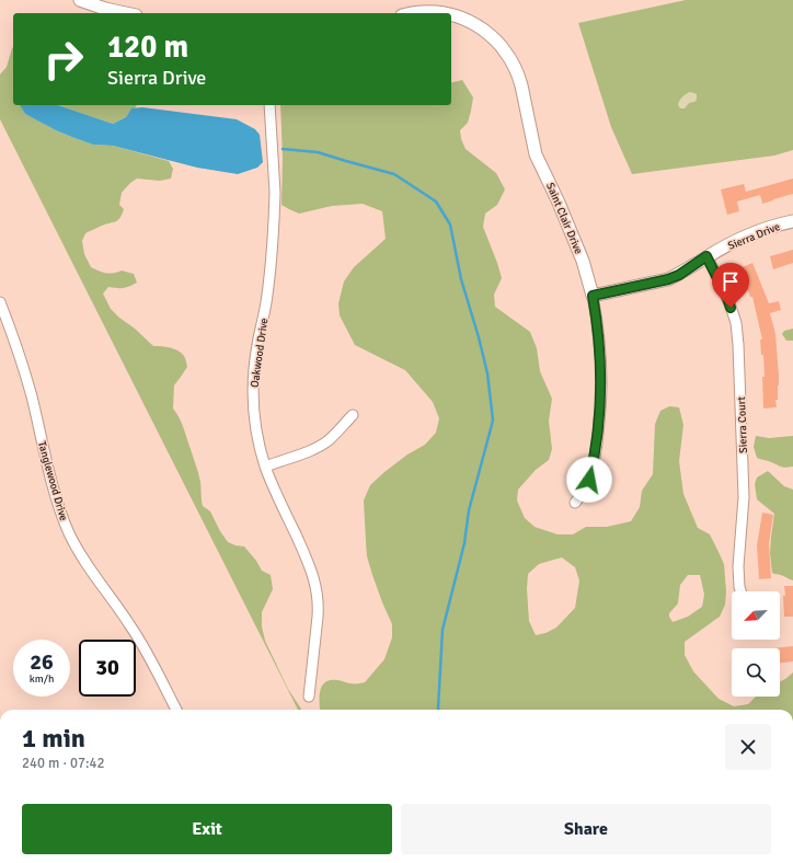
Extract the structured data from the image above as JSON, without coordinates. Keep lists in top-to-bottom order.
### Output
{
  "streets": {
    "street": [
      "Saint Clair Drive",
      "Sierra Drive",
      "Oakwood Drive",
      "Sierra Court",
      "Tanglewood Drive"
    ]
  },
  "crossings": [
    ["Saint Clair Drive", "Sierra Drive"],
    ["Sierra Drive", "Sierra Court"]
  ],
  "north": "bottom left",
  "page": {
    "turn": ["120 m", "Sierra Drive"],
    "speed": "26 km/h",
    "limit": "30",
    "heading": ["1 min", "240 m · 07:42"],
    "buttons": ["Exit", "Share"]
  }
}
